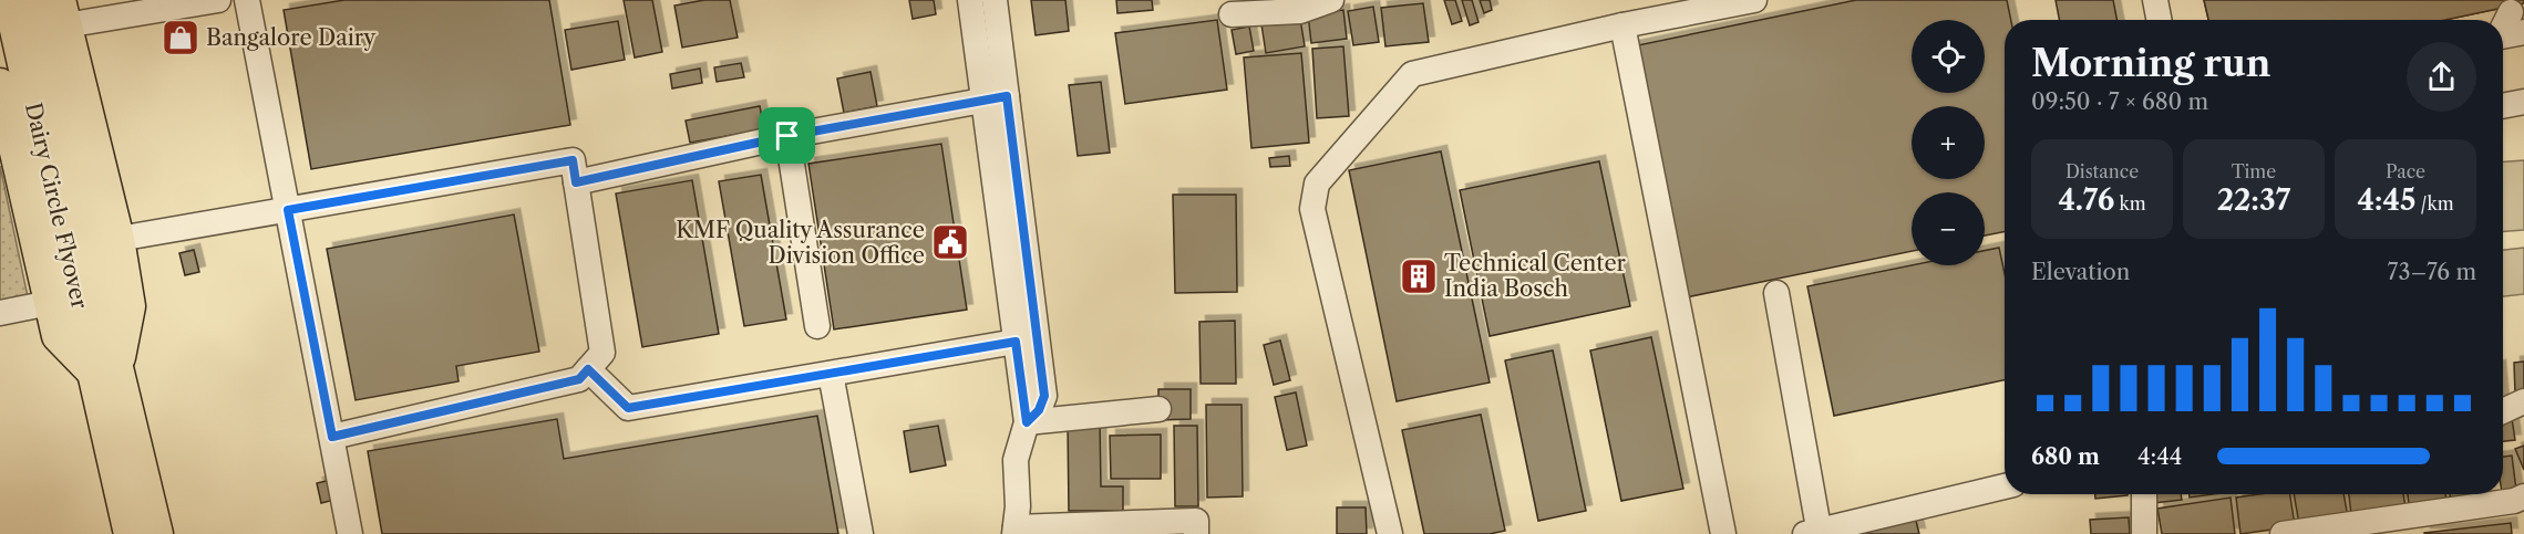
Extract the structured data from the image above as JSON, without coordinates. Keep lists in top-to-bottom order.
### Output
{
  "streets": {
    "main road": ["Dairy Circle Flyover"]
  },
  "places": {
    "shop": ["Bangalore Dairy"],
    "public building": ["KMF Quality Assurance Division Office"],
    "building": ["Technical Center India Bosch"]
  },
  "page": {
    "map_buttons": ["+", "−"],
    "heading": ["Morning run", "09:50 · 7 × 680 m"],
    "stats": [
      ["Distance", "4.76 km"],
      ["Time", "22:37"],
      ["Pace", "4:45 /km"]
    ],
    "chart": ["Elevation", "73–76 m"],
    "list": [
      {
        "name": "680 m",
        "note": "4:44"
      }
    ]
  }
}
